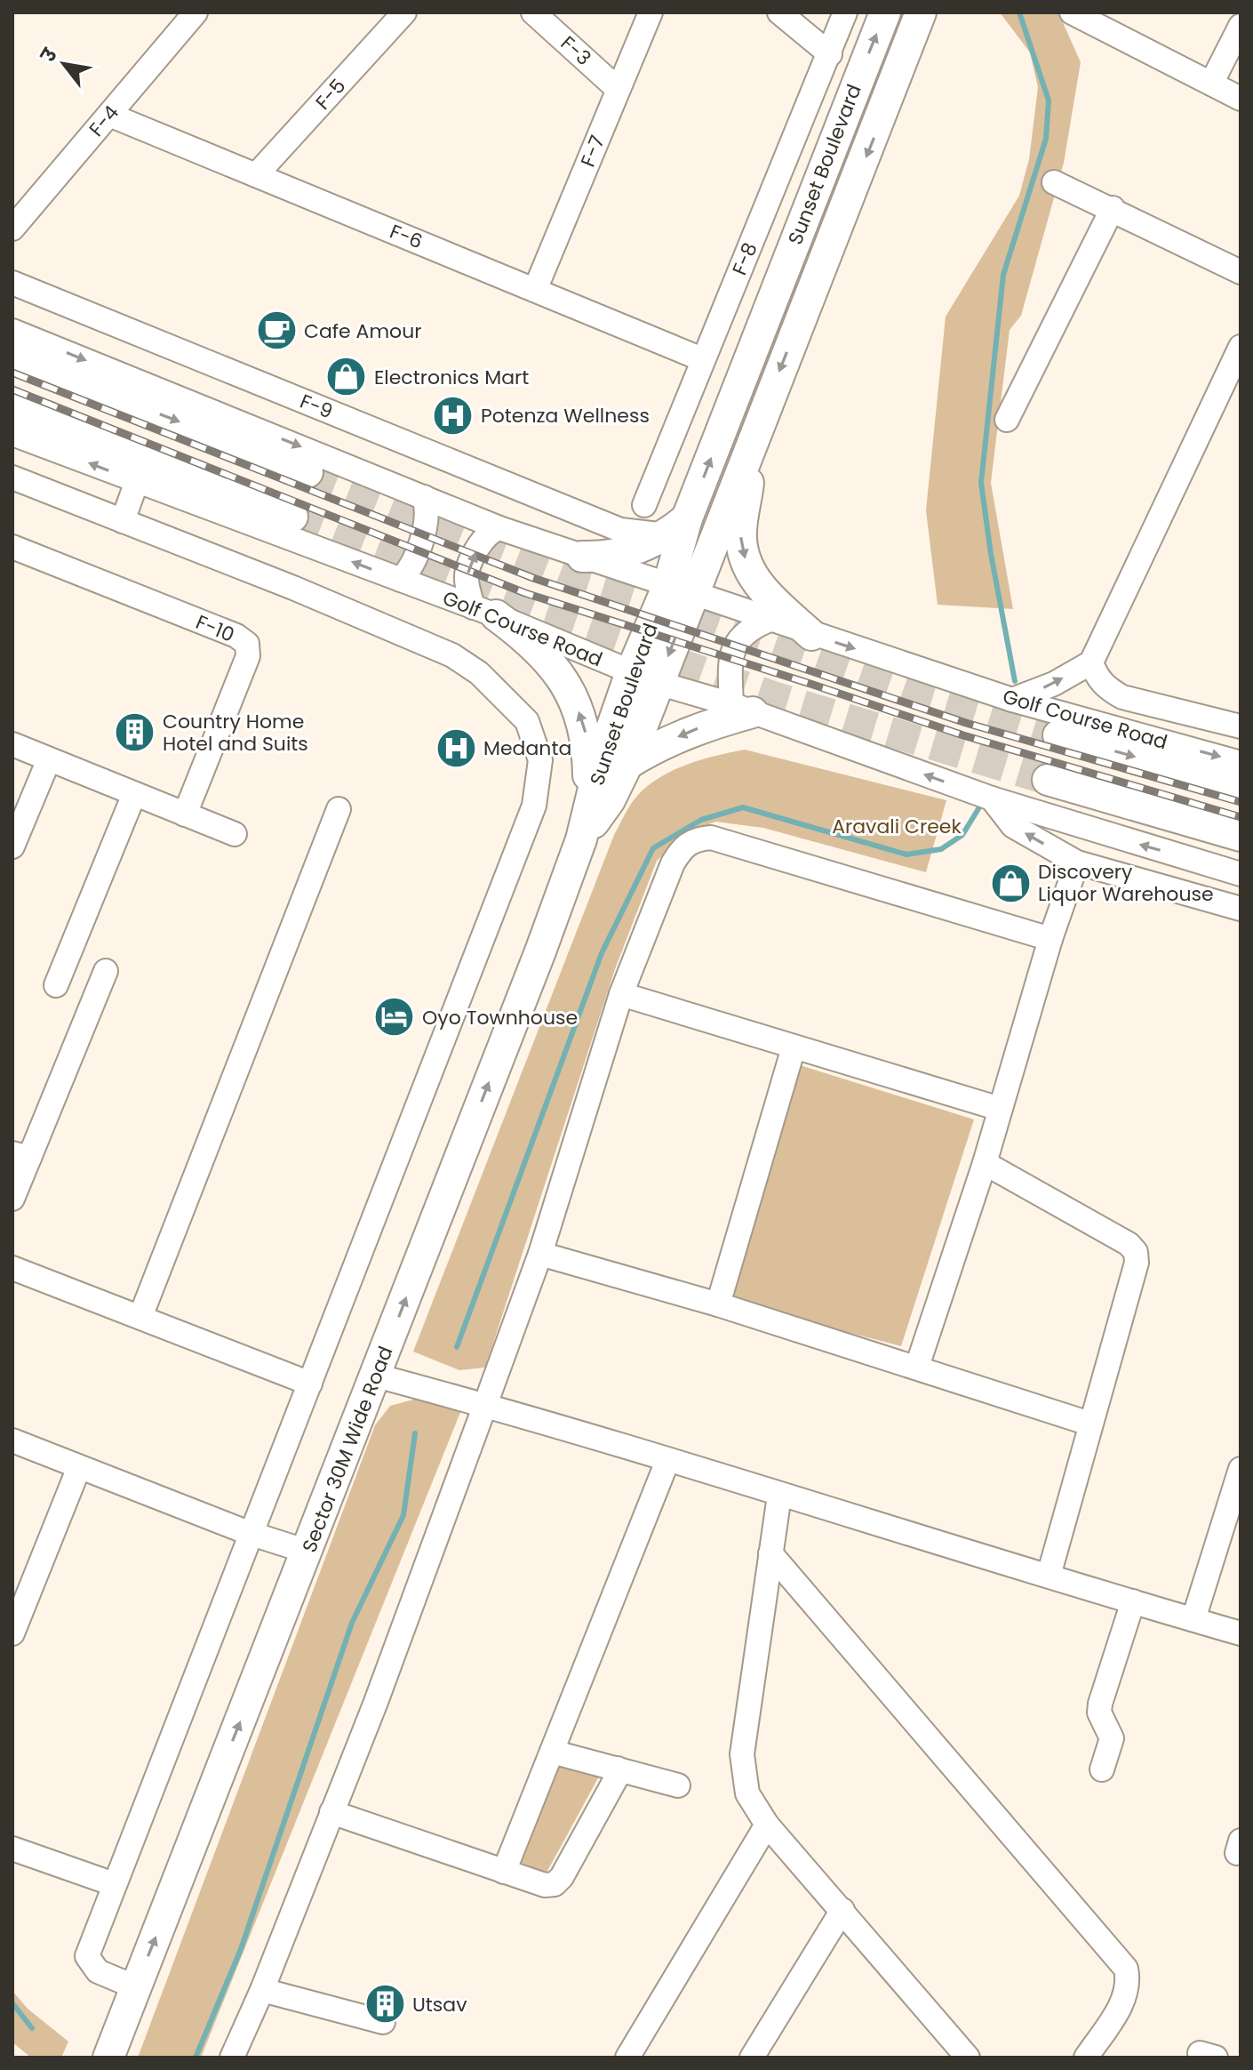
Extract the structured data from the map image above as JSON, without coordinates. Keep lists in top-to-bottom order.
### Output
{
  "streets": {
    "main road": ["Sunset Boulevard", "Sector 30M Wide Road"],
    "street": [
      "F-3",
      "F-5",
      "F-4",
      "F-7",
      "F-6",
      "F-8",
      "F-9",
      "F-10",
      "Golf Course Road"
    ]
  },
  "crossings": [
    ["F-3", "F-7"],
    ["F-5", "F-6"],
    ["F-4", "F-6"],
    ["F-7", "F-6"],
    ["Sunset Boulevard", "F-9"],
    ["Sunset Boulevard", "Golf Course Road"],
    ["Sunset Boulevard", "Sector 30M Wide Road"],
    ["F-6", "F-8"]
  ],
  "one_way": ["Sector 30M Wide Road"],
  "parks": ["Aravali Creek"],
  "places": {
    "cafe": ["Cafe Amour"],
    "shop": ["Electronics Mart", "Discovery Liquor Warehouse"],
    "hospital": ["Potenza Wellness", "Medanta"],
    "building": ["Country Home Hotel and Suits", "Utsav"],
    "hotel": ["Oyo Townhouse"]
  },
  "north": "top left"
}
